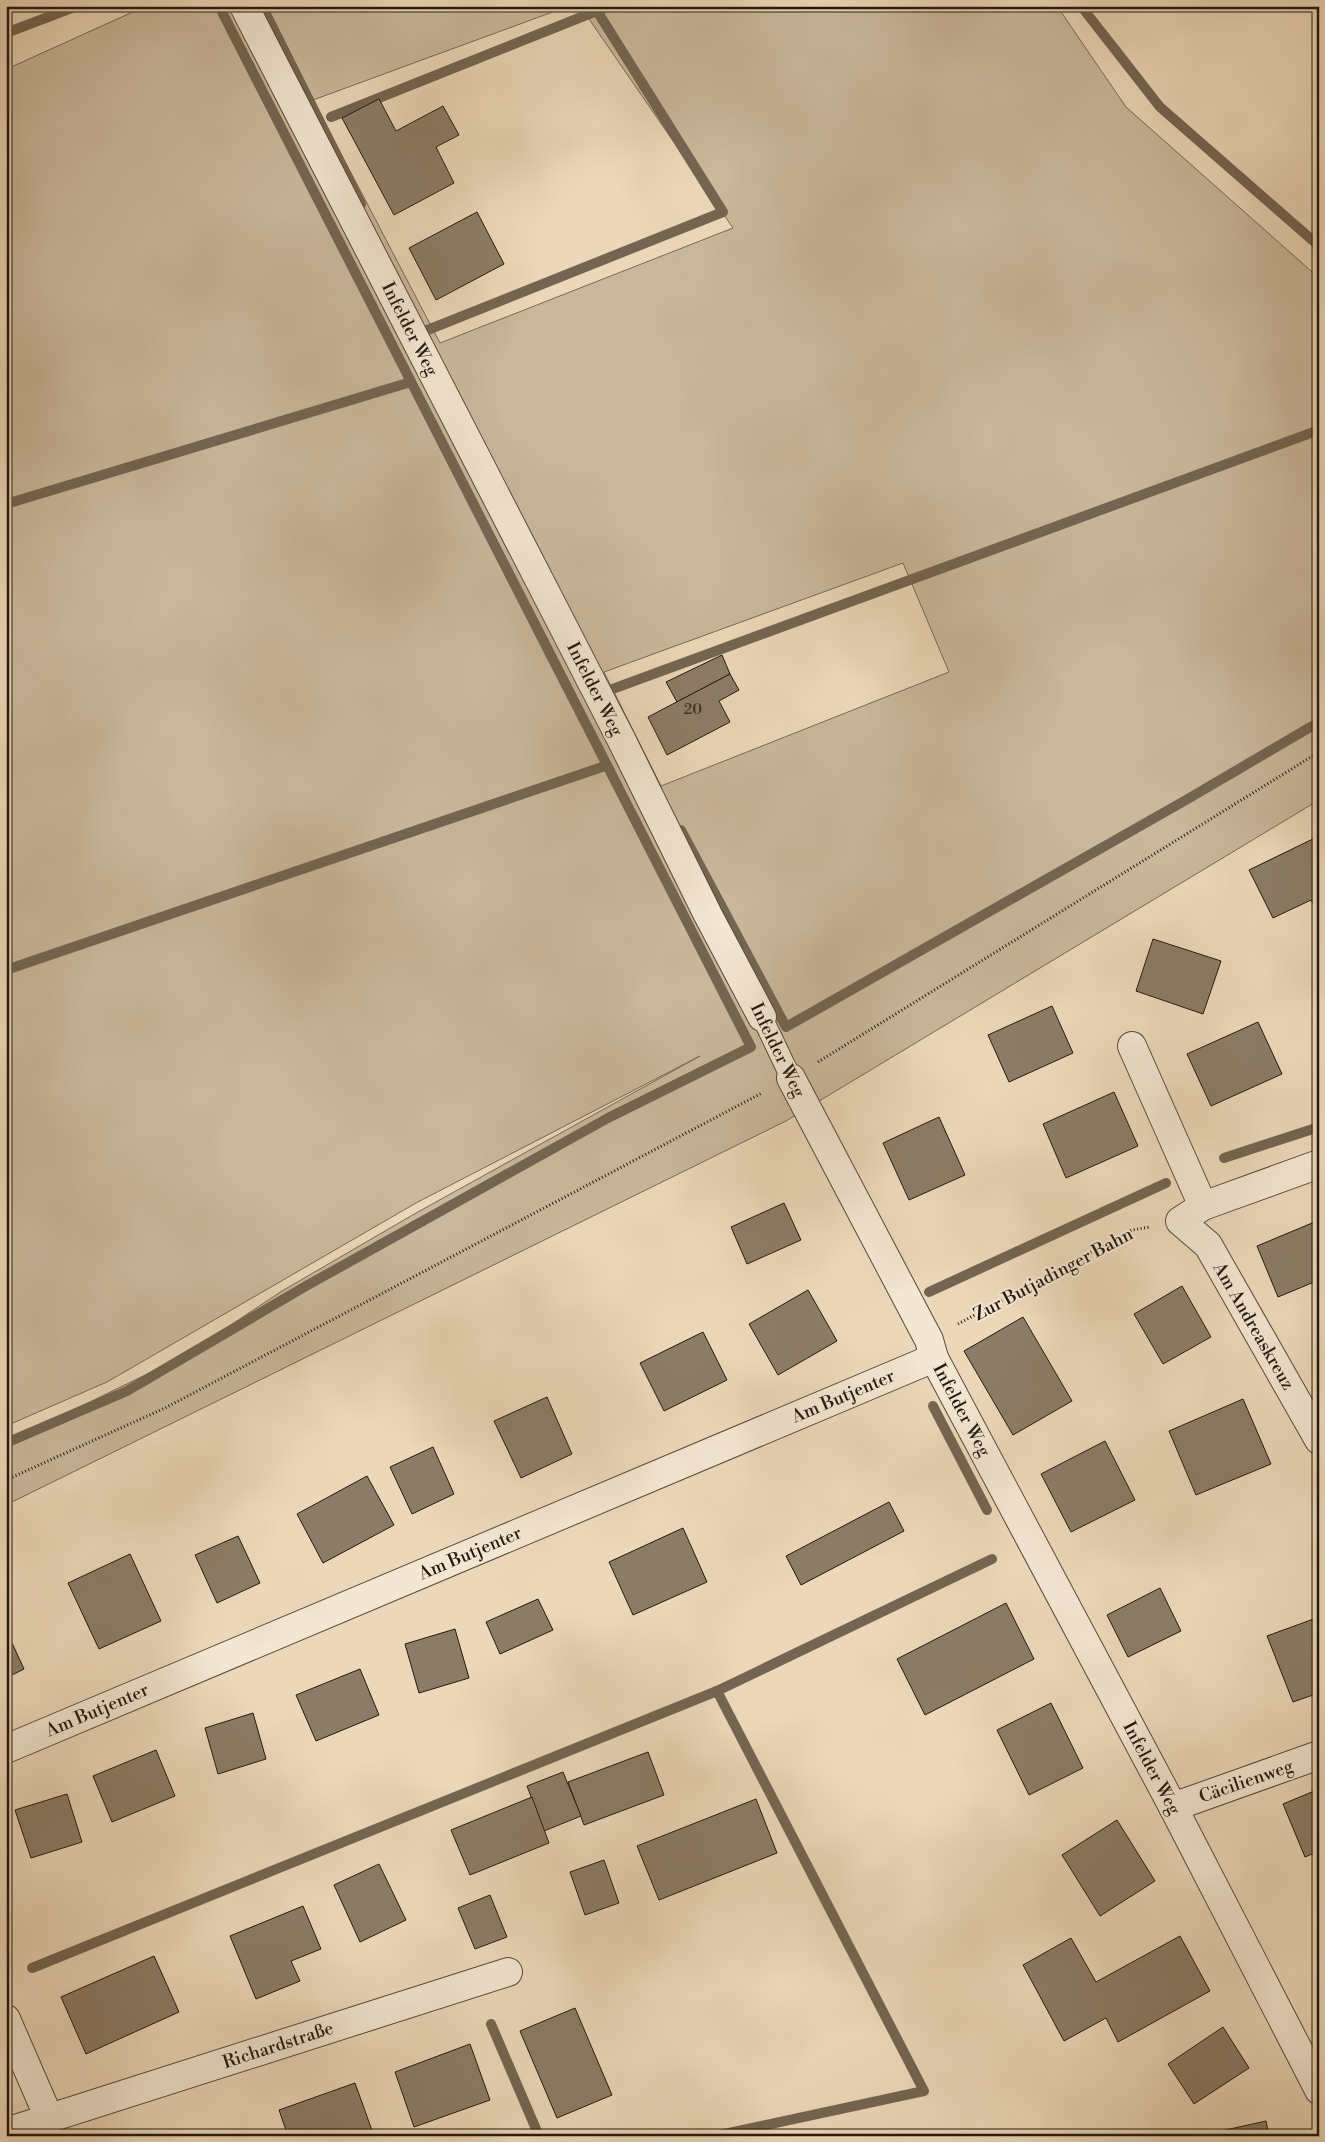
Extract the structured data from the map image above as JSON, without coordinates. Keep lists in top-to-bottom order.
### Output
{
  "streets": {
    "street": [
      "Infelder Weg",
      "Am Andreaskreuz",
      "Am Butjenter",
      "Cäcilienweg",
      "Richardstraße"
    ],
    "path": ["Zur Butjadinger Bahn"]
  },
  "crossings": [
    ["Infelder Weg", "Zur Butjadinger Bahn"],
    ["Infelder Weg", "Am Butjenter"],
    ["Infelder Weg", "Cäcilienweg"],
    ["Zur Butjadinger Bahn", "Am Andreaskreuz"],
    ["Zur Butjadinger Bahn", "Am Butjenter"]
  ],
  "house_numbers": ["20"]
}
